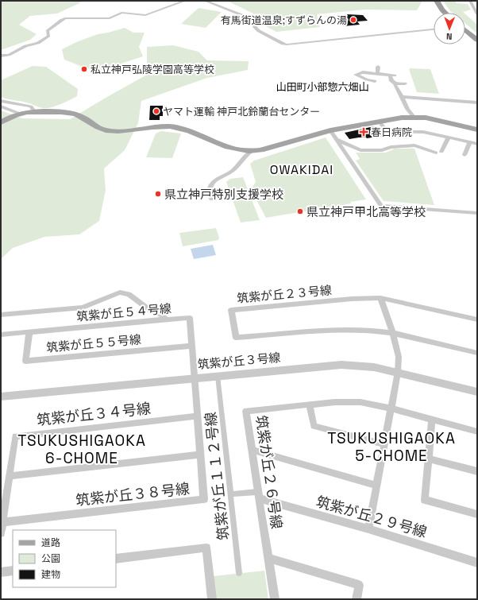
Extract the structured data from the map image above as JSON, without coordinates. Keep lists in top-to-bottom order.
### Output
{
  "streets": {
    "street": [
      "筑紫が丘２３号線",
      "筑紫が丘５４号線",
      "筑紫が丘５５号線",
      "筑紫が丘３号線",
      "筑紫が丘３４号線",
      "筑紫が丘２６号線",
      "筑紫が丘１１２号線",
      "筑紫が丘３８号線",
      "筑紫が丘２９号線"
    ]
  },
  "crossings": [
    ["筑紫が丘５４号線", "筑紫が丘５５号線"],
    ["筑紫が丘５４号線", "筑紫が丘３号線"],
    ["筑紫が丘５４号線", "筑紫が丘３８号線"],
    ["筑紫が丘３号線", "筑紫が丘１１２号線"],
    ["筑紫が丘３号線", "筑紫が丘３８号線"],
    ["筑紫が丘３４号線", "筑紫が丘３８号線"],
    ["筑紫が丘２６号線", "筑紫が丘２９号線"]
  ],
  "districts": [
    "山田町小部惣六畑山",
    "OWAKIDAI",
    "TSUKUSHIGAOKA 5-CHOME",
    "TSUKUSHIGAOKA 6-CHOME"
  ],
  "places": {
    "other": [
      "有馬街道温泉;すずらんの湯",
      "私立神戸弘陵学園高等学校",
      "ヤマト運輸 神戸北鈴蘭台センター",
      "県立神戸特別支援学校",
      "県立神戸甲北高等学校"
    ],
    "health": ["春日病院"]
  },
  "legend": ["道路", "公園", "建物"],
  "north": "bottom"
}
